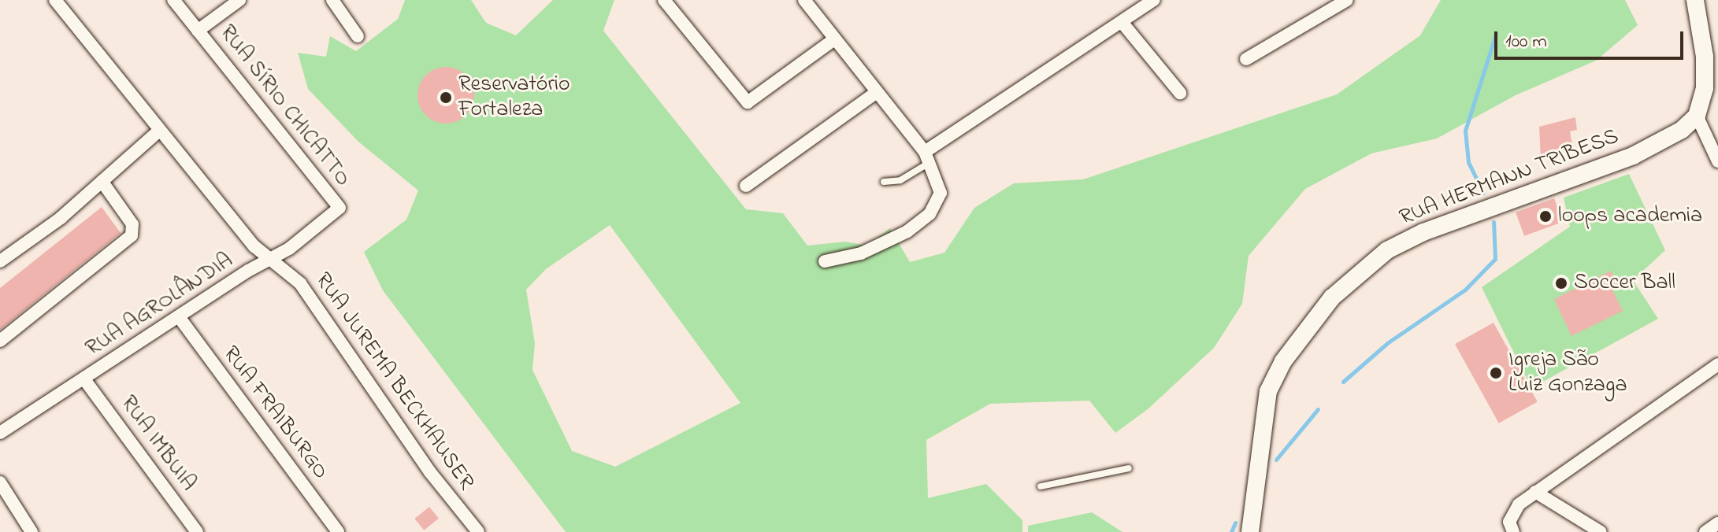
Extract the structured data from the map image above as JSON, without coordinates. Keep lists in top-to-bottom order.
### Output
{
  "streets": {
    "main road": ["RUA HERMANN TRIBESS"],
    "street": [
      "RUA SÍRIO CHICATTO",
      "RUA AGROLÂNDIA",
      "RUA JUREMA BECKHAUSER",
      "RUA FRAIBURGO",
      "RUA IMBUIA"
    ]
  },
  "crossings": [
    ["RUA SÍRIO CHICATTO", "RUA AGROLÂNDIA"],
    ["RUA AGROLÂNDIA", "RUA JUREMA BECKHAUSER"],
    ["RUA AGROLÂNDIA", "RUA FRAIBURGO"],
    ["RUA AGROLÂNDIA", "RUA IMBUIA"]
  ],
  "places": [
    "Reservatório Fortaleza",
    "loops academia",
    "Soccer Ball",
    "Igreja São Luiz Gonzaga"
  ],
  "scale_bar": "100 m"
}
